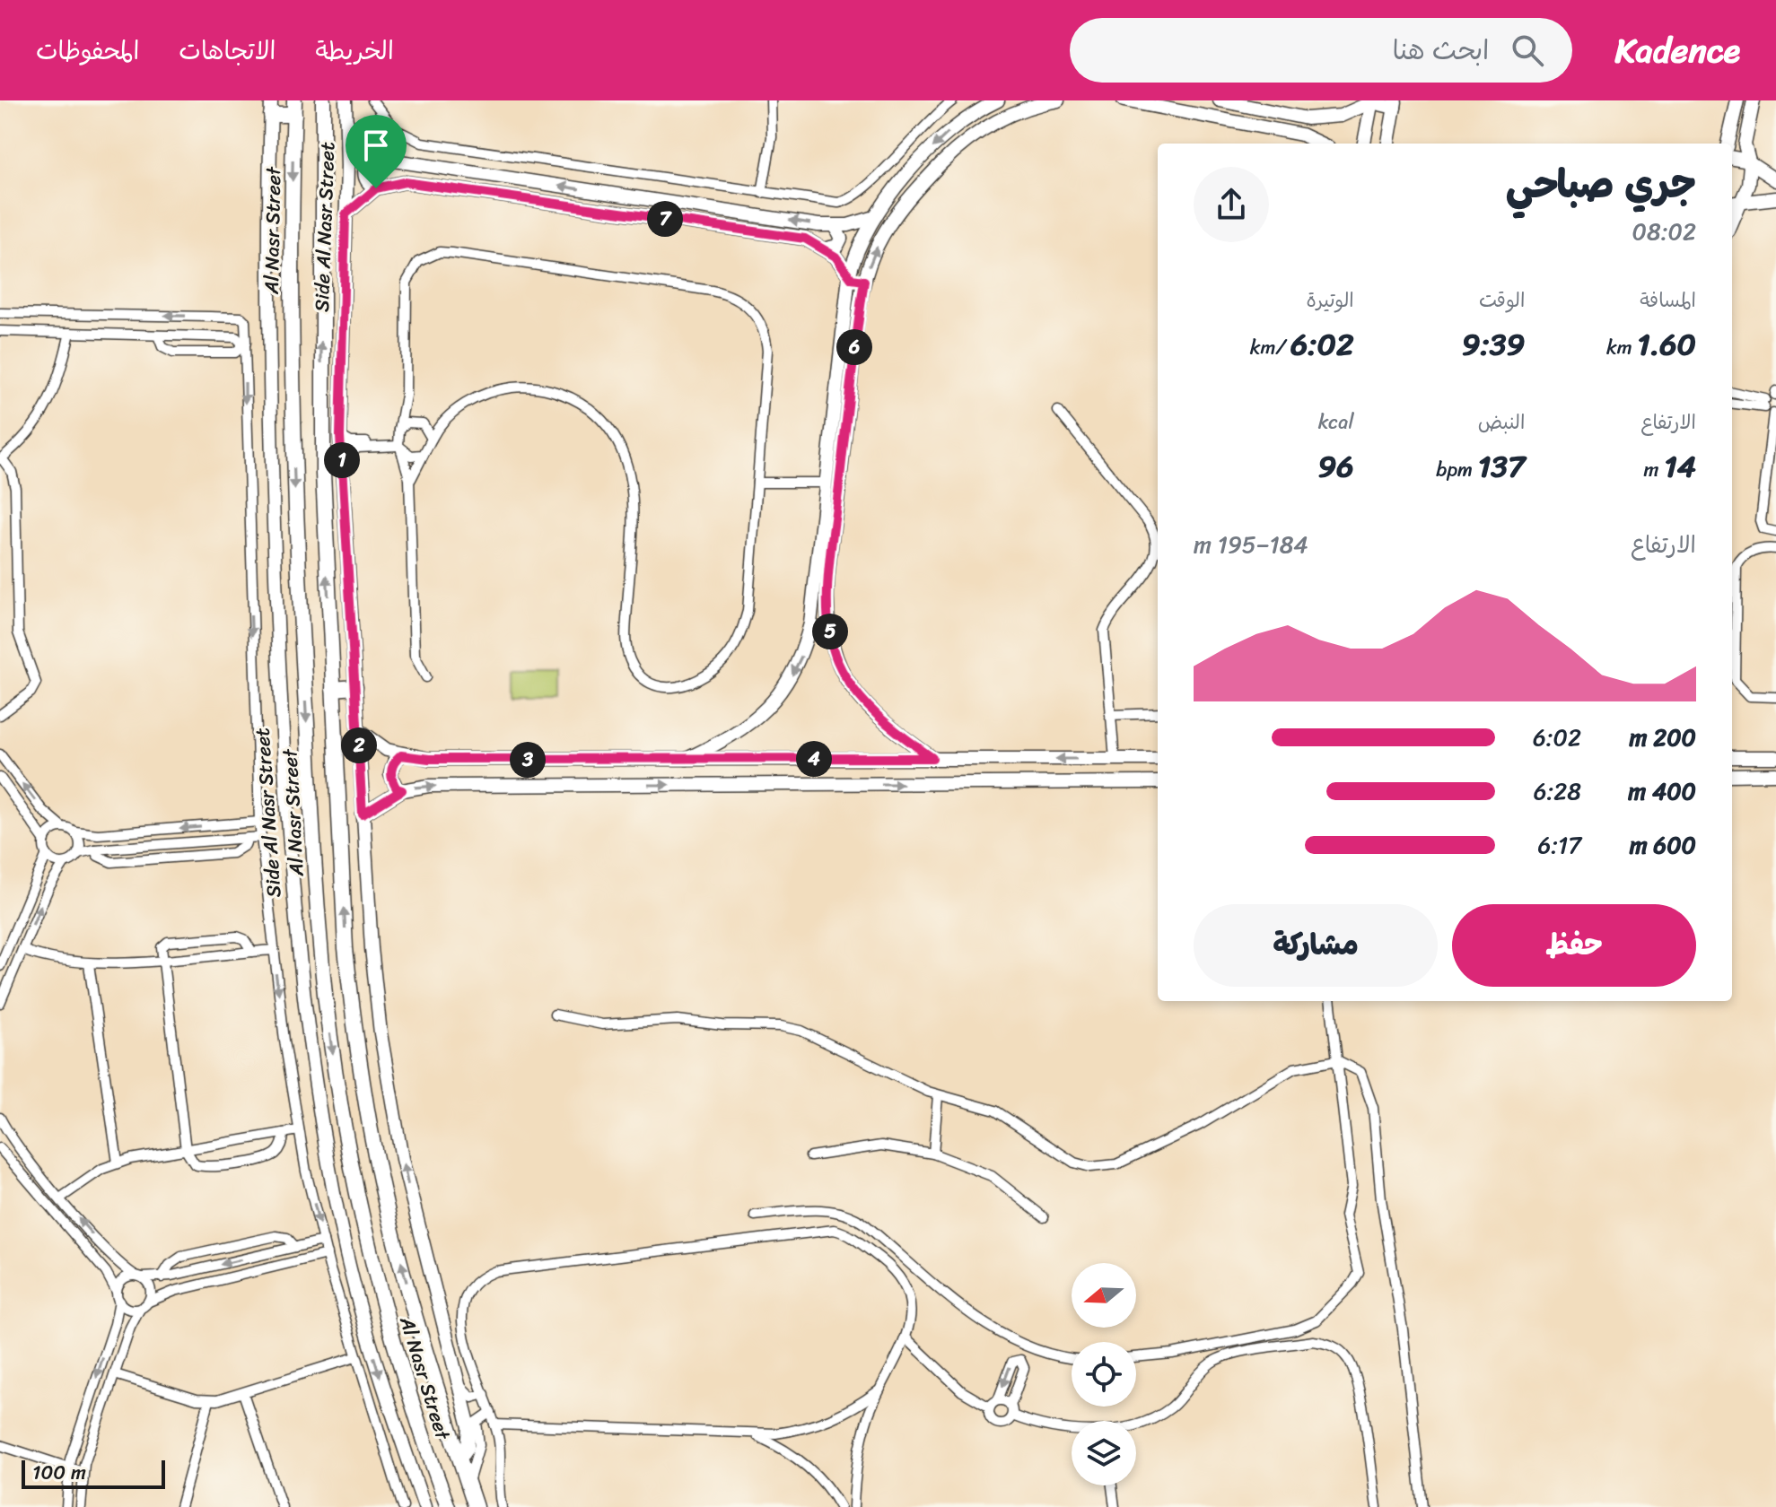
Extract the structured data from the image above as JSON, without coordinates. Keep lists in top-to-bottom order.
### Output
{
  "streets": {
    "main road": ["Al Nasr Street"],
    "street": ["Side Al Nasr Street"]
  },
  "crossings": [
    ["Side Al Nasr Street", "Al Nasr Street"]
  ],
  "scale_bar": "100 m",
  "north": "left",
  "page": {
    "header": "Kadence",
    "search": "ابحث هنا",
    "nav": ["الخريطة", "الاتجاهات", "المحفوظات"],
    "heading": ["جري صباحي", "08:02"],
    "pins": [
      "7",
      "6",
      "1",
      "5",
      "2",
      "4",
      "3"
    ],
    "stats": [
      ["المسافة", "1.60 km"],
      ["الوقت", "9:39"],
      ["الوتيرة", "6:02 /km"],
      ["الارتفاع", "14 m"],
      ["النبض", "137 bpm"],
      ["kcal", "96"]
    ],
    "chart": ["الارتفاع", "184–195 m"],
    "list": [
      {
        "name": "200 m",
        "note": "6:02"
      },
      {
        "name": "400 m",
        "note": "6:28"
      },
      {
        "name": "600 m",
        "note": "6:17"
      }
    ],
    "buttons": ["حفظ", "مشاركة"],
    "scale": "100 m"
  }
}
